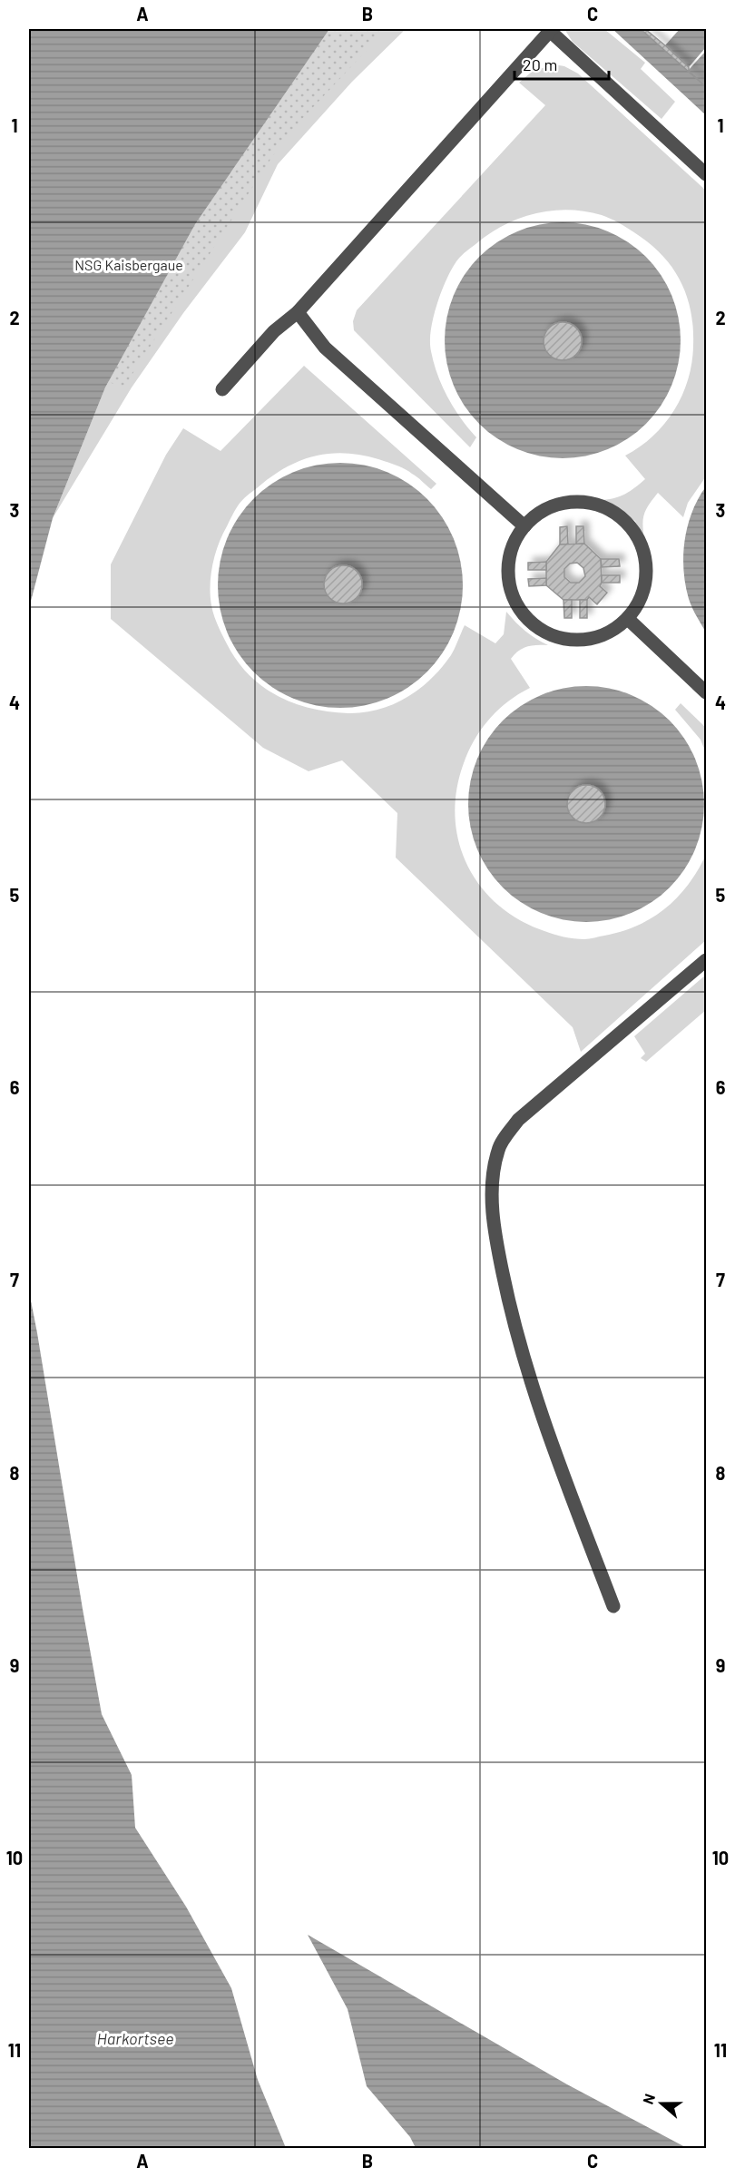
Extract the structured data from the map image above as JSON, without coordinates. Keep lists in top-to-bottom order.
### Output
{
  "water": ["Harkortsee"],
  "parks": ["NSG Kaisbergaue"],
  "scale_bar": "20 m",
  "north": "left",
  "grid": {
    "columns": ["A", "B", "C"],
    "rows": [
      "1",
      "2",
      "3",
      "4",
      "5",
      "6",
      "7",
      "8",
      "9",
      "10",
      "11"
    ]
  }
}
